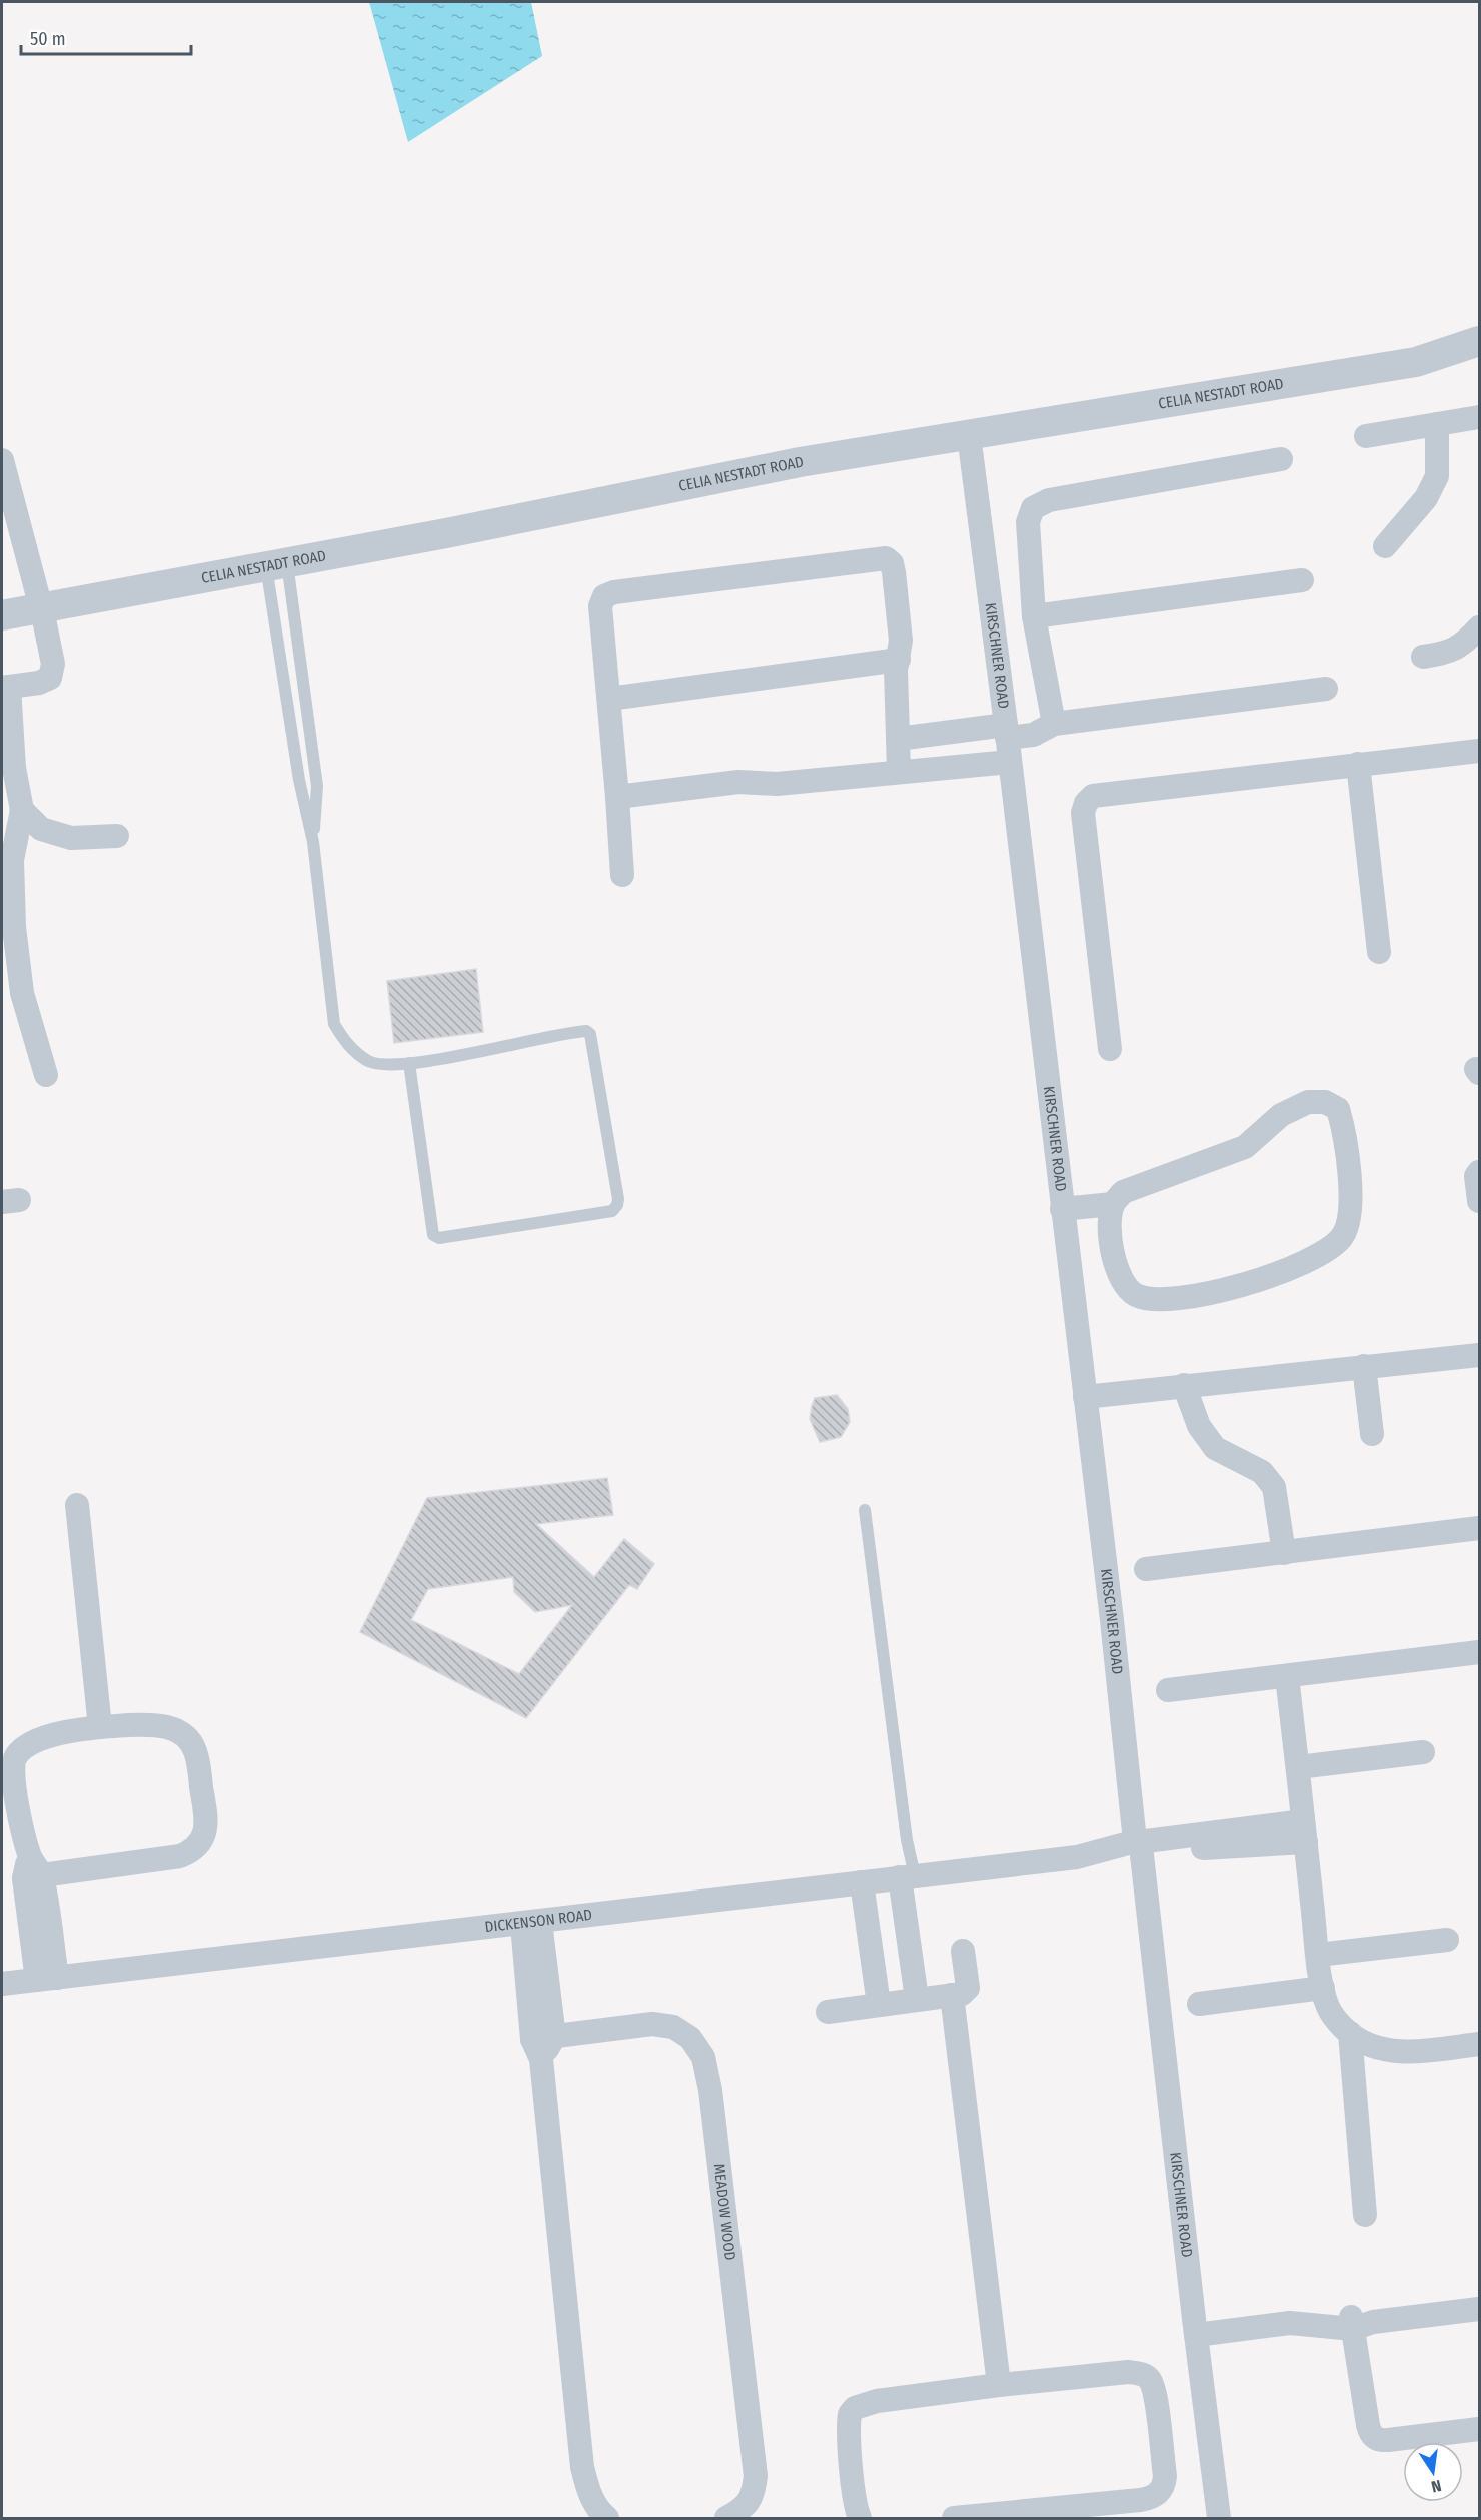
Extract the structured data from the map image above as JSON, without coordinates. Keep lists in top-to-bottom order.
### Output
{
  "streets": {
    "street": [
      "CELIA NESTADT ROAD",
      "KIRSCHNER ROAD",
      "DICKENSON ROAD",
      "MEADOW WOOD"
    ]
  },
  "crossings": [
    ["CELIA NESTADT ROAD", "KIRSCHNER ROAD"],
    ["KIRSCHNER ROAD", "DICKENSON ROAD"]
  ],
  "scale_bar": "50 m",
  "north": "bottom"
}
